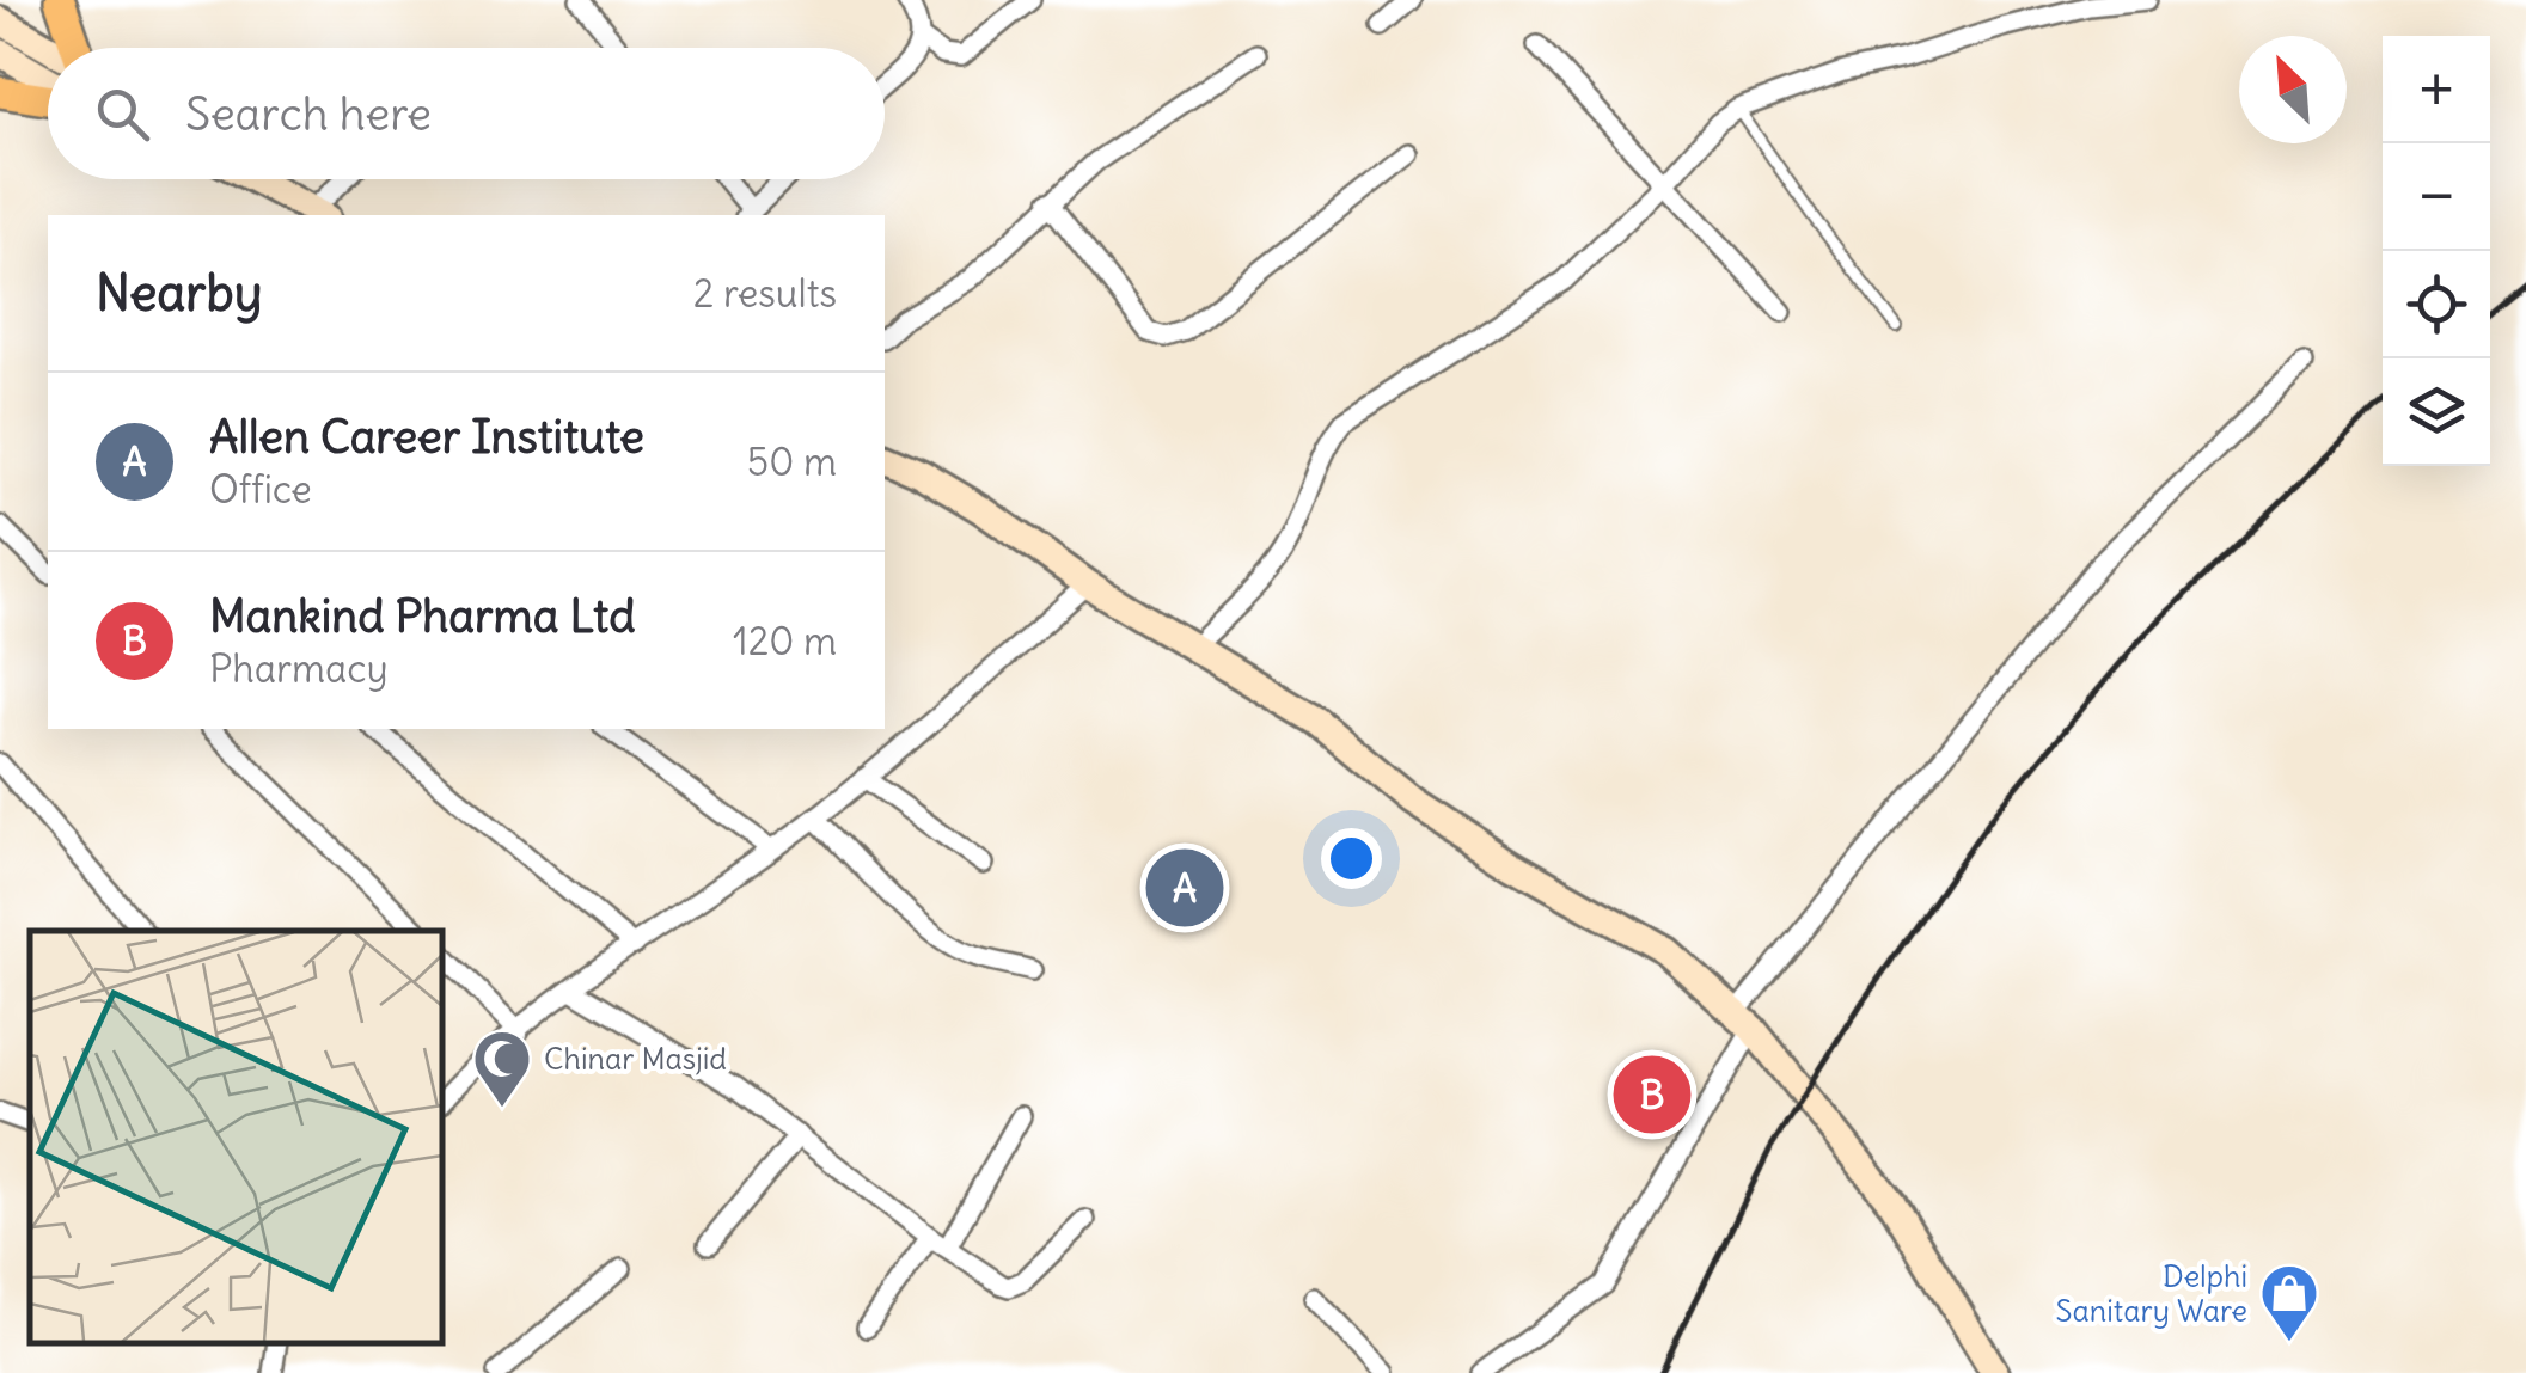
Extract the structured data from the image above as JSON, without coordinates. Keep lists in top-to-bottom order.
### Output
{
  "places": {
    "mosque": ["Chinar Masjid"],
    "shop": ["Delphi Sanitary Ware"]
  },
  "north": "top left",
  "page": {
    "map_buttons": ["+", "−"],
    "search": "Search here",
    "heading": ["Nearby", "2 results"],
    "list": [
      {
        "mark": "A",
        "name": "Allen Career Institute",
        "note": "Office",
        "value": "50 m"
      },
      {
        "mark": "B",
        "name": "Mankind Pharma Ltd",
        "note": "Pharmacy",
        "value": "120 m"
      }
    ],
    "pins": ["A", "B"]
  }
}
